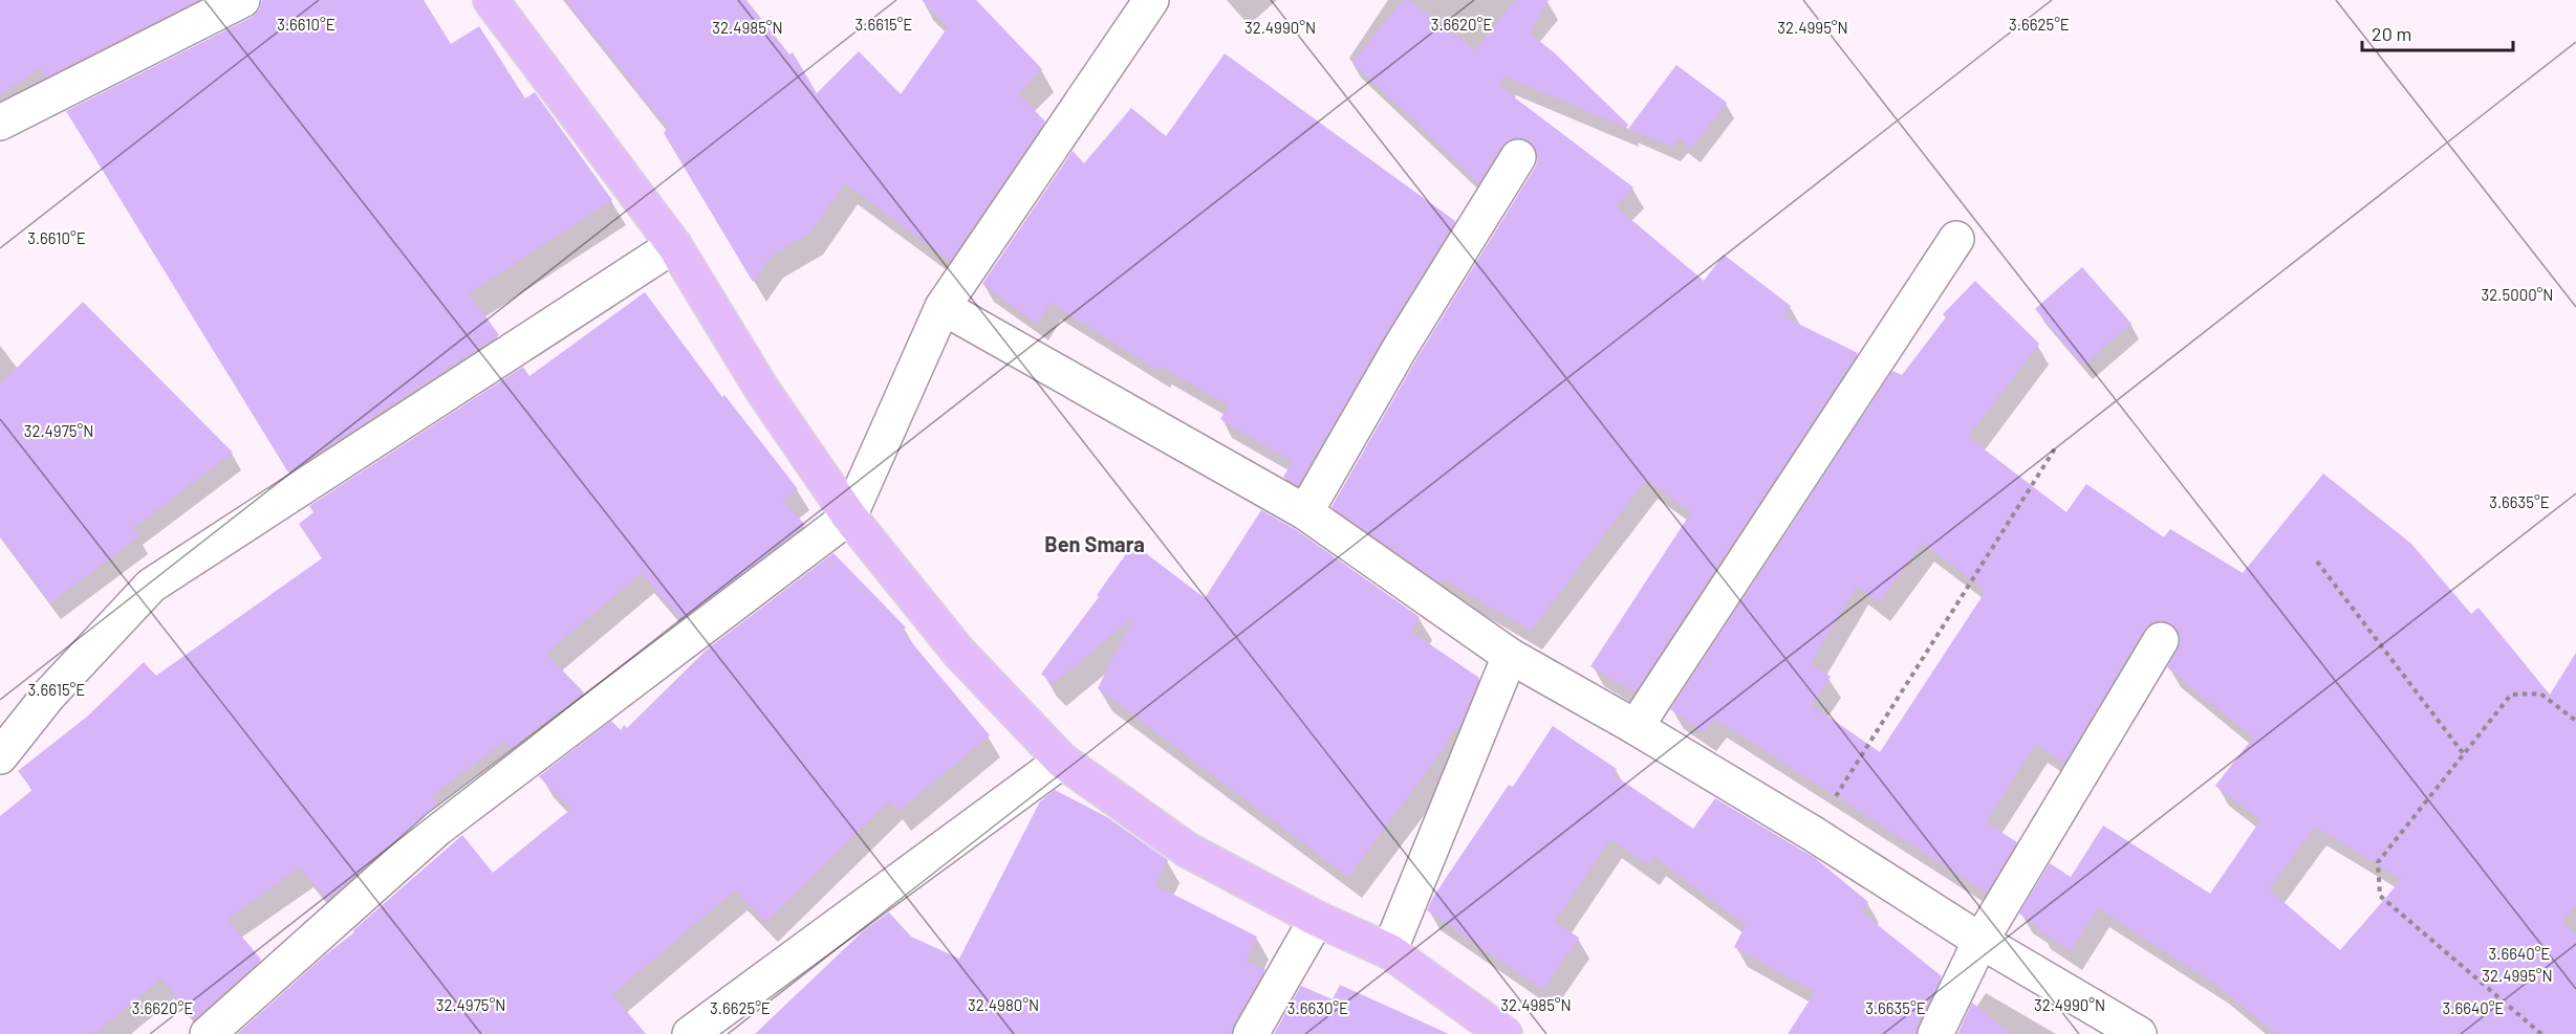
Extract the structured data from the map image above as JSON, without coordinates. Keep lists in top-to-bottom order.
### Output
{
  "districts": ["Ben Smara"],
  "scale_bar": "20 m",
  "coordinates": [
    "3.6610°E",
    "3.6615°E",
    "3.6620°E",
    "3.6625°E",
    "32.4995°N",
    "32.4985°N",
    "32.4990°N",
    "32.5000°N",
    "32.4975°N",
    "3.6635°E",
    "3.6640°E",
    "32.4980°N",
    "3.6630°E"
  ]
}
